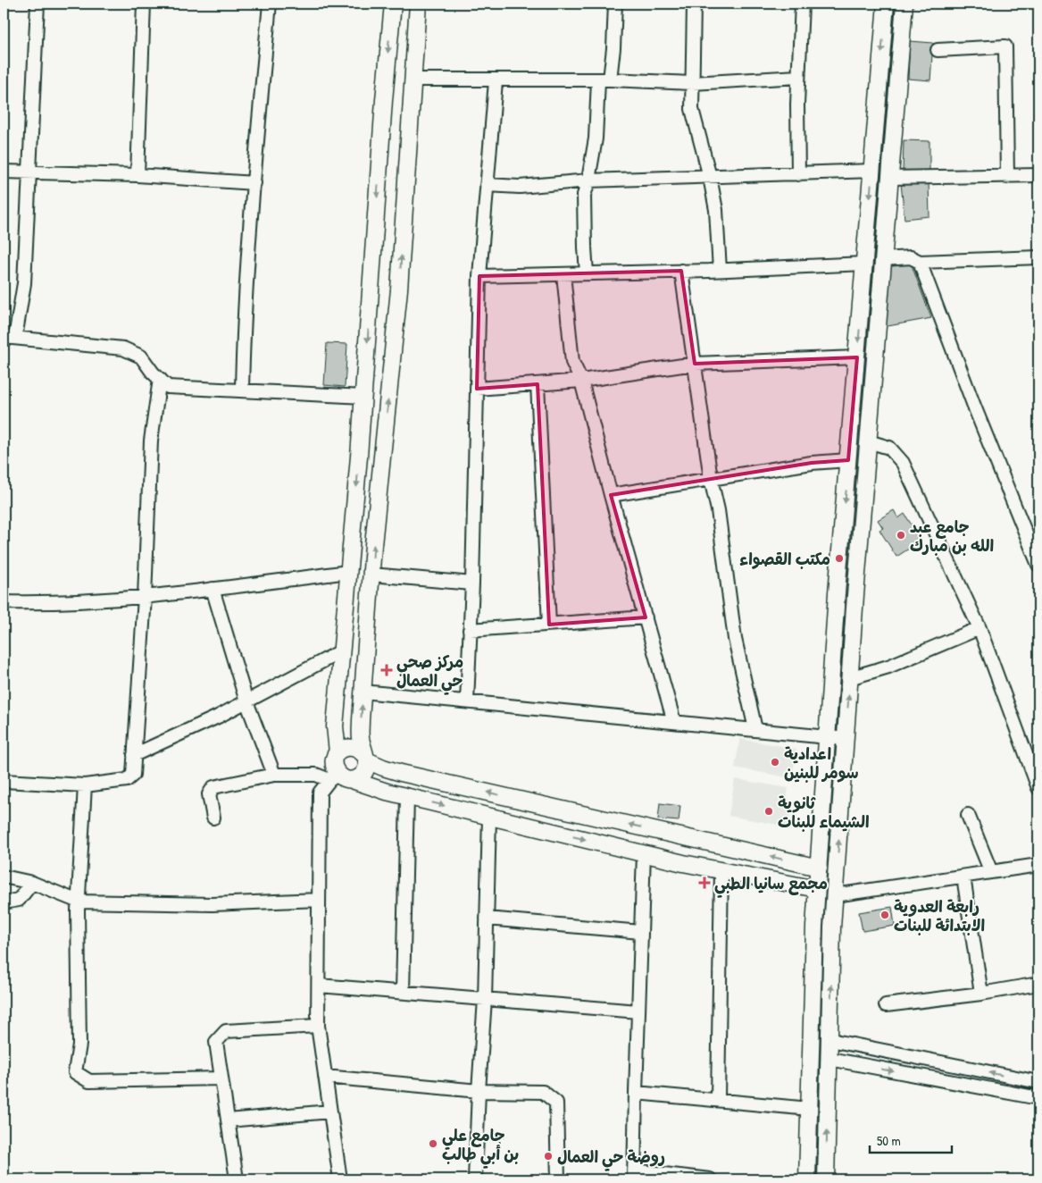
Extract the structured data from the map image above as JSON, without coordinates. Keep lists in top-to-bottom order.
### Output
{
  "places": {
    "other": [
      "جامع عبد الله بن مبارك",
      "مكتب القصواء",
      "اعدادية سومر للبنين",
      "ثانوية الشيماء للبنات",
      "رابعة العدوية الابتدائة للبنات",
      "جامع علي بن أبي طالب",
      "روضة حي العمال"
    ],
    "health": ["مركز صحي حي العمال", "مجمع سانيا الطبي"]
  },
  "scale_bar": "50 m"
}
